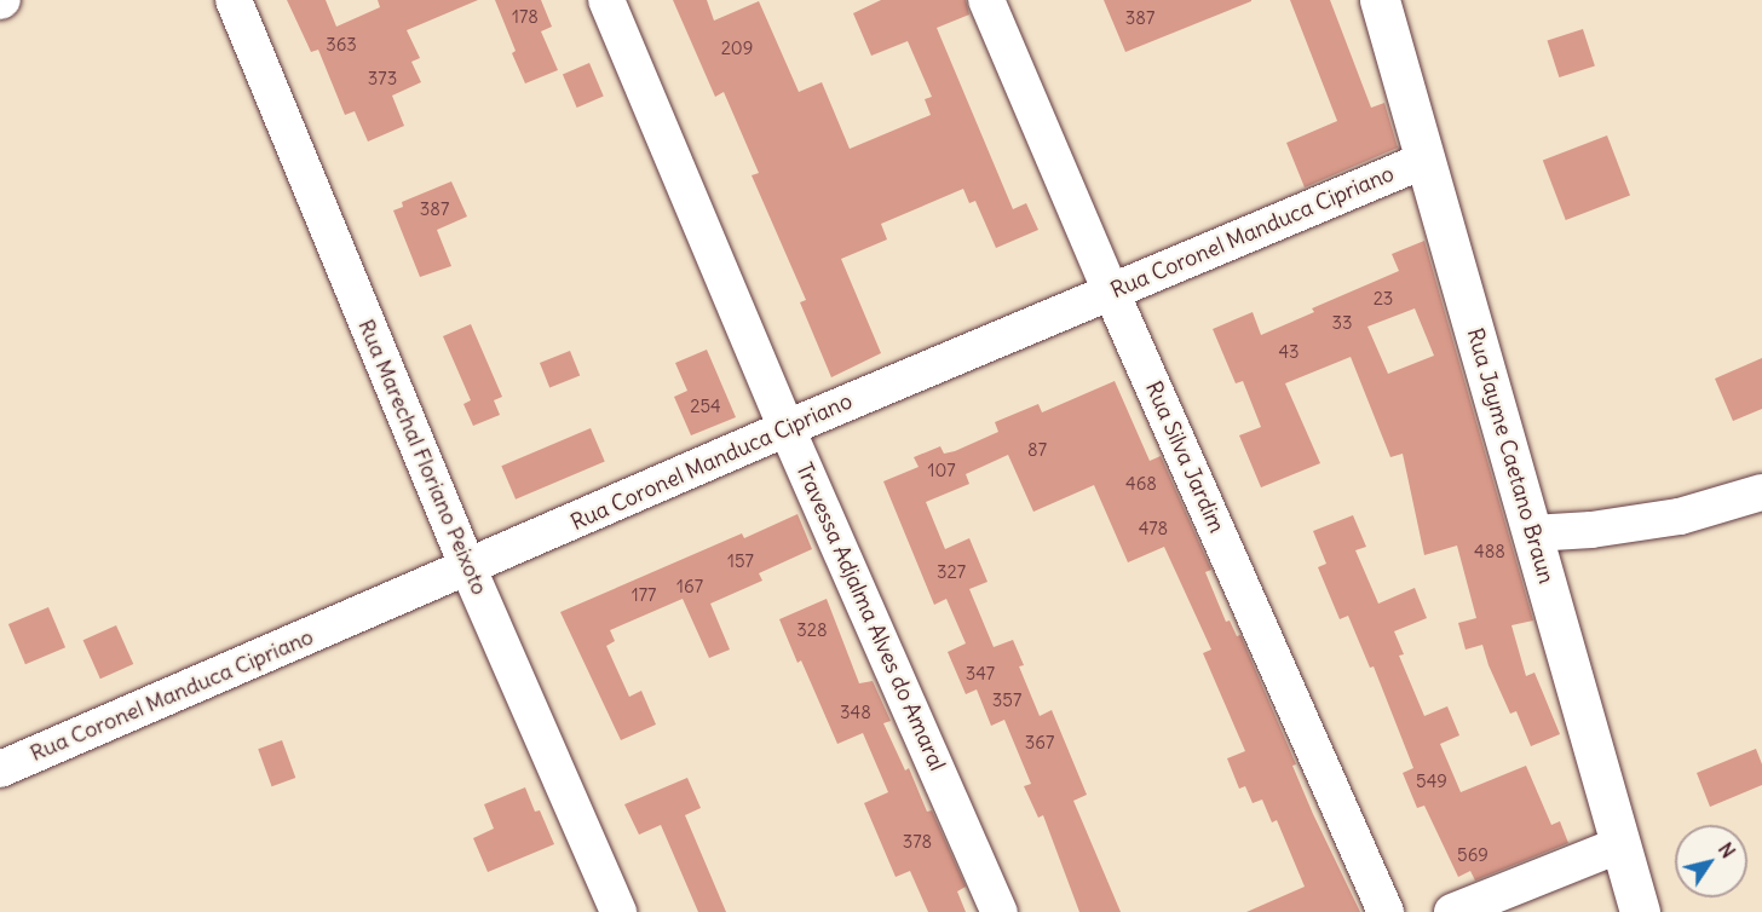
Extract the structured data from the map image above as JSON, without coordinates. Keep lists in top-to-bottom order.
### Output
{
  "streets": {
    "street": [
      "Rua Coronel Manduca Cipriano",
      "Rua Jayme Caetano Braun",
      "Rua Marechal Floriano Peixoto",
      "Rua Silva Jardim",
      "Travessa Adjalma Alves do Amaral"
    ]
  },
  "crossings": [
    ["Rua Coronel Manduca Cipriano", "Rua Jayme Caetano Braun"],
    ["Rua Coronel Manduca Cipriano", "Rua Marechal Floriano Peixoto"],
    ["Rua Coronel Manduca Cipriano", "Rua Silva Jardim"],
    ["Rua Coronel Manduca Cipriano", "Travessa Adjalma Alves do Amaral"]
  ],
  "house_numbers": [
    "178",
    "387",
    "363",
    "209",
    "373",
    "387",
    "23",
    "33",
    "43",
    "254",
    "87",
    "107",
    "468",
    "478",
    "488",
    "157",
    "327",
    "167",
    "177",
    "328",
    "347",
    "357",
    "348",
    "367",
    "549",
    "378",
    "569"
  ],
  "north": "top right"
}
